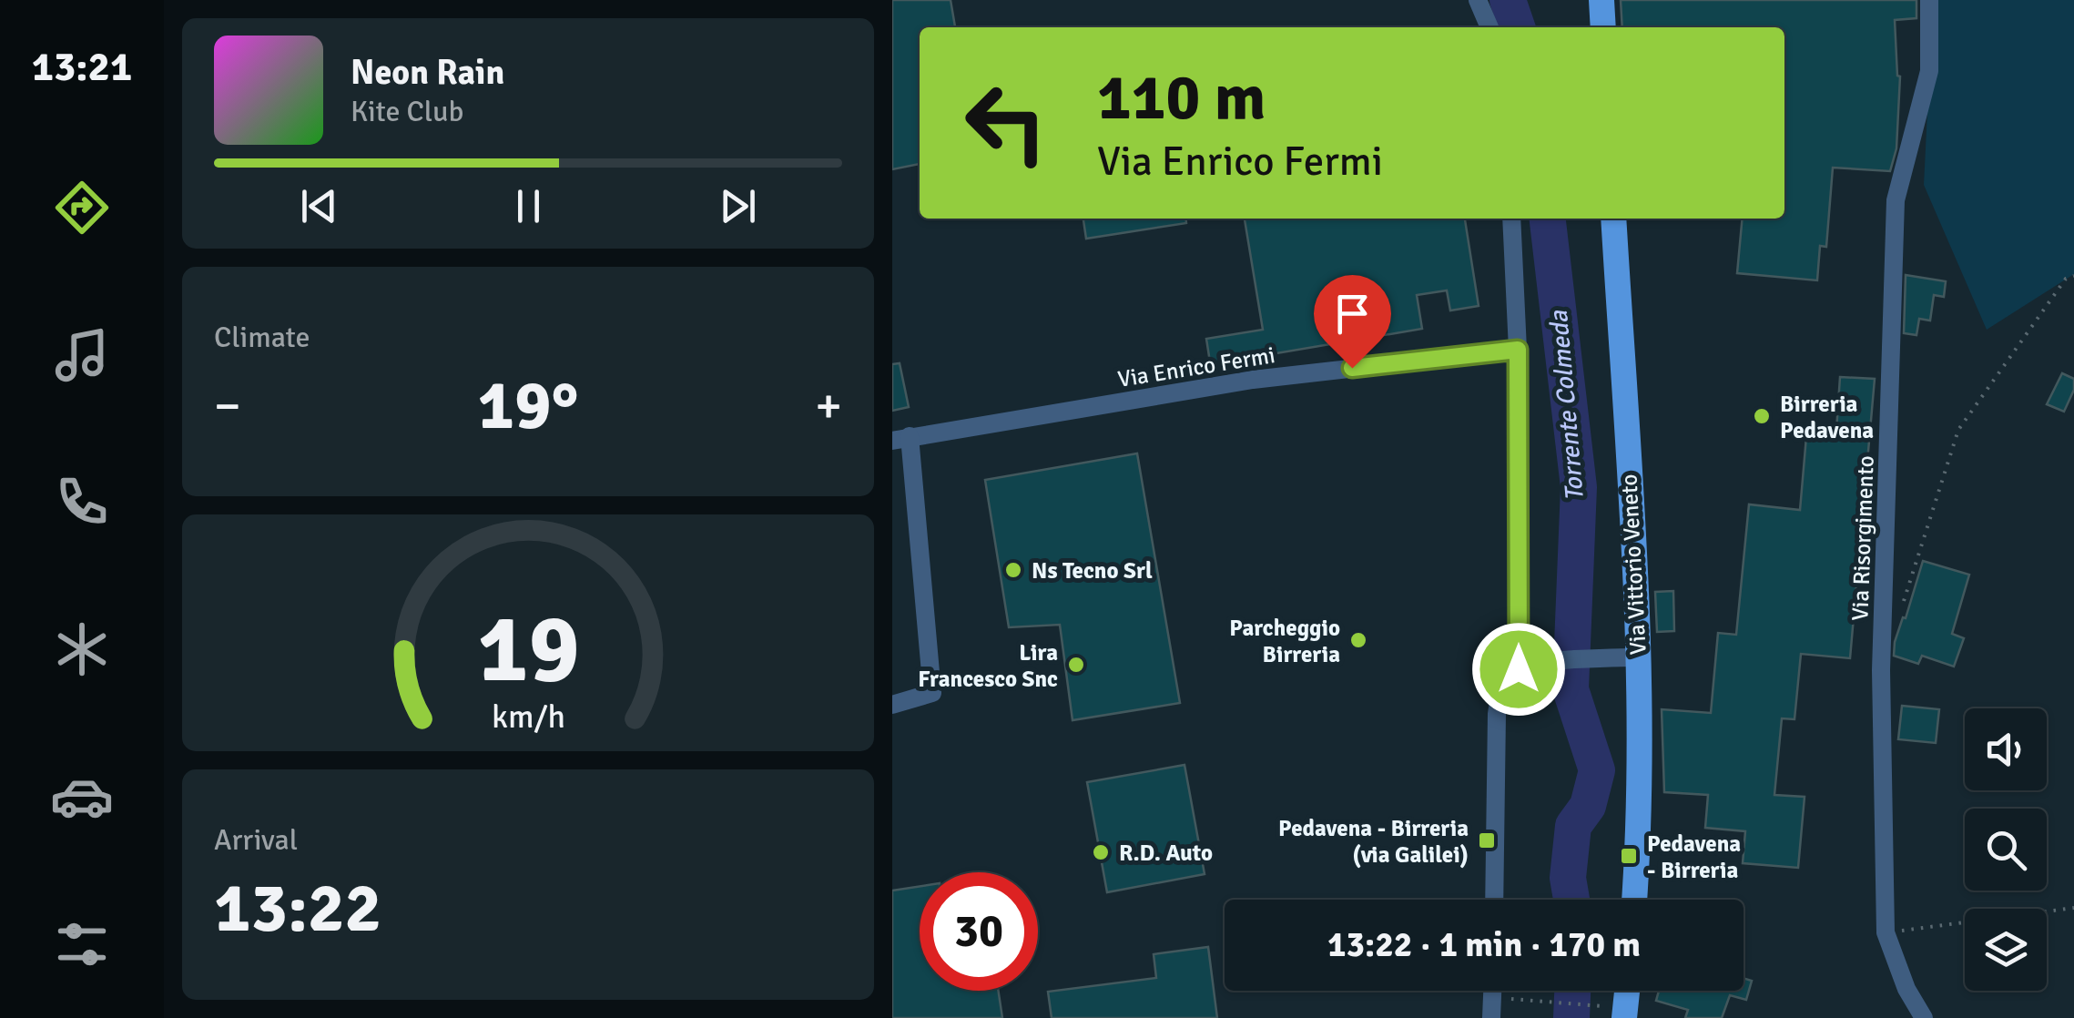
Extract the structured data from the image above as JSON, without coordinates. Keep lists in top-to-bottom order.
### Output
{
  "streets": {
    "main road": ["Via Vittorio Veneto"],
    "street": ["Via Enrico Fermi", "Via Risorgimento"]
  },
  "water": ["Torrente Colmeda"],
  "places": {
    "other": [
      "Birreria Pedavena",
      "Ns Tecno Srl",
      "Parcheggio Birreria",
      "Lira Francesco Snc",
      "R.D. Auto"
    ],
    "transit": ["Pedavena - Birreria (via Galilei)", "Pedavena - Birreria"]
  },
  "page": {
    "tabs": "13:21",
    "turn": ["110 m", "Via Enrico Fermi"],
    "song": ["Neon Rain", "Kite Club"],
    "tile": [
      "Climate",
      ["Arrival", "13:22"]
    ],
    "heat": ["−", "19°", "+"],
    "limit": "30",
    "trip": "13:22 · 1 min · 170 m",
    "gauge": ["19", "km/h"]
  }
}
